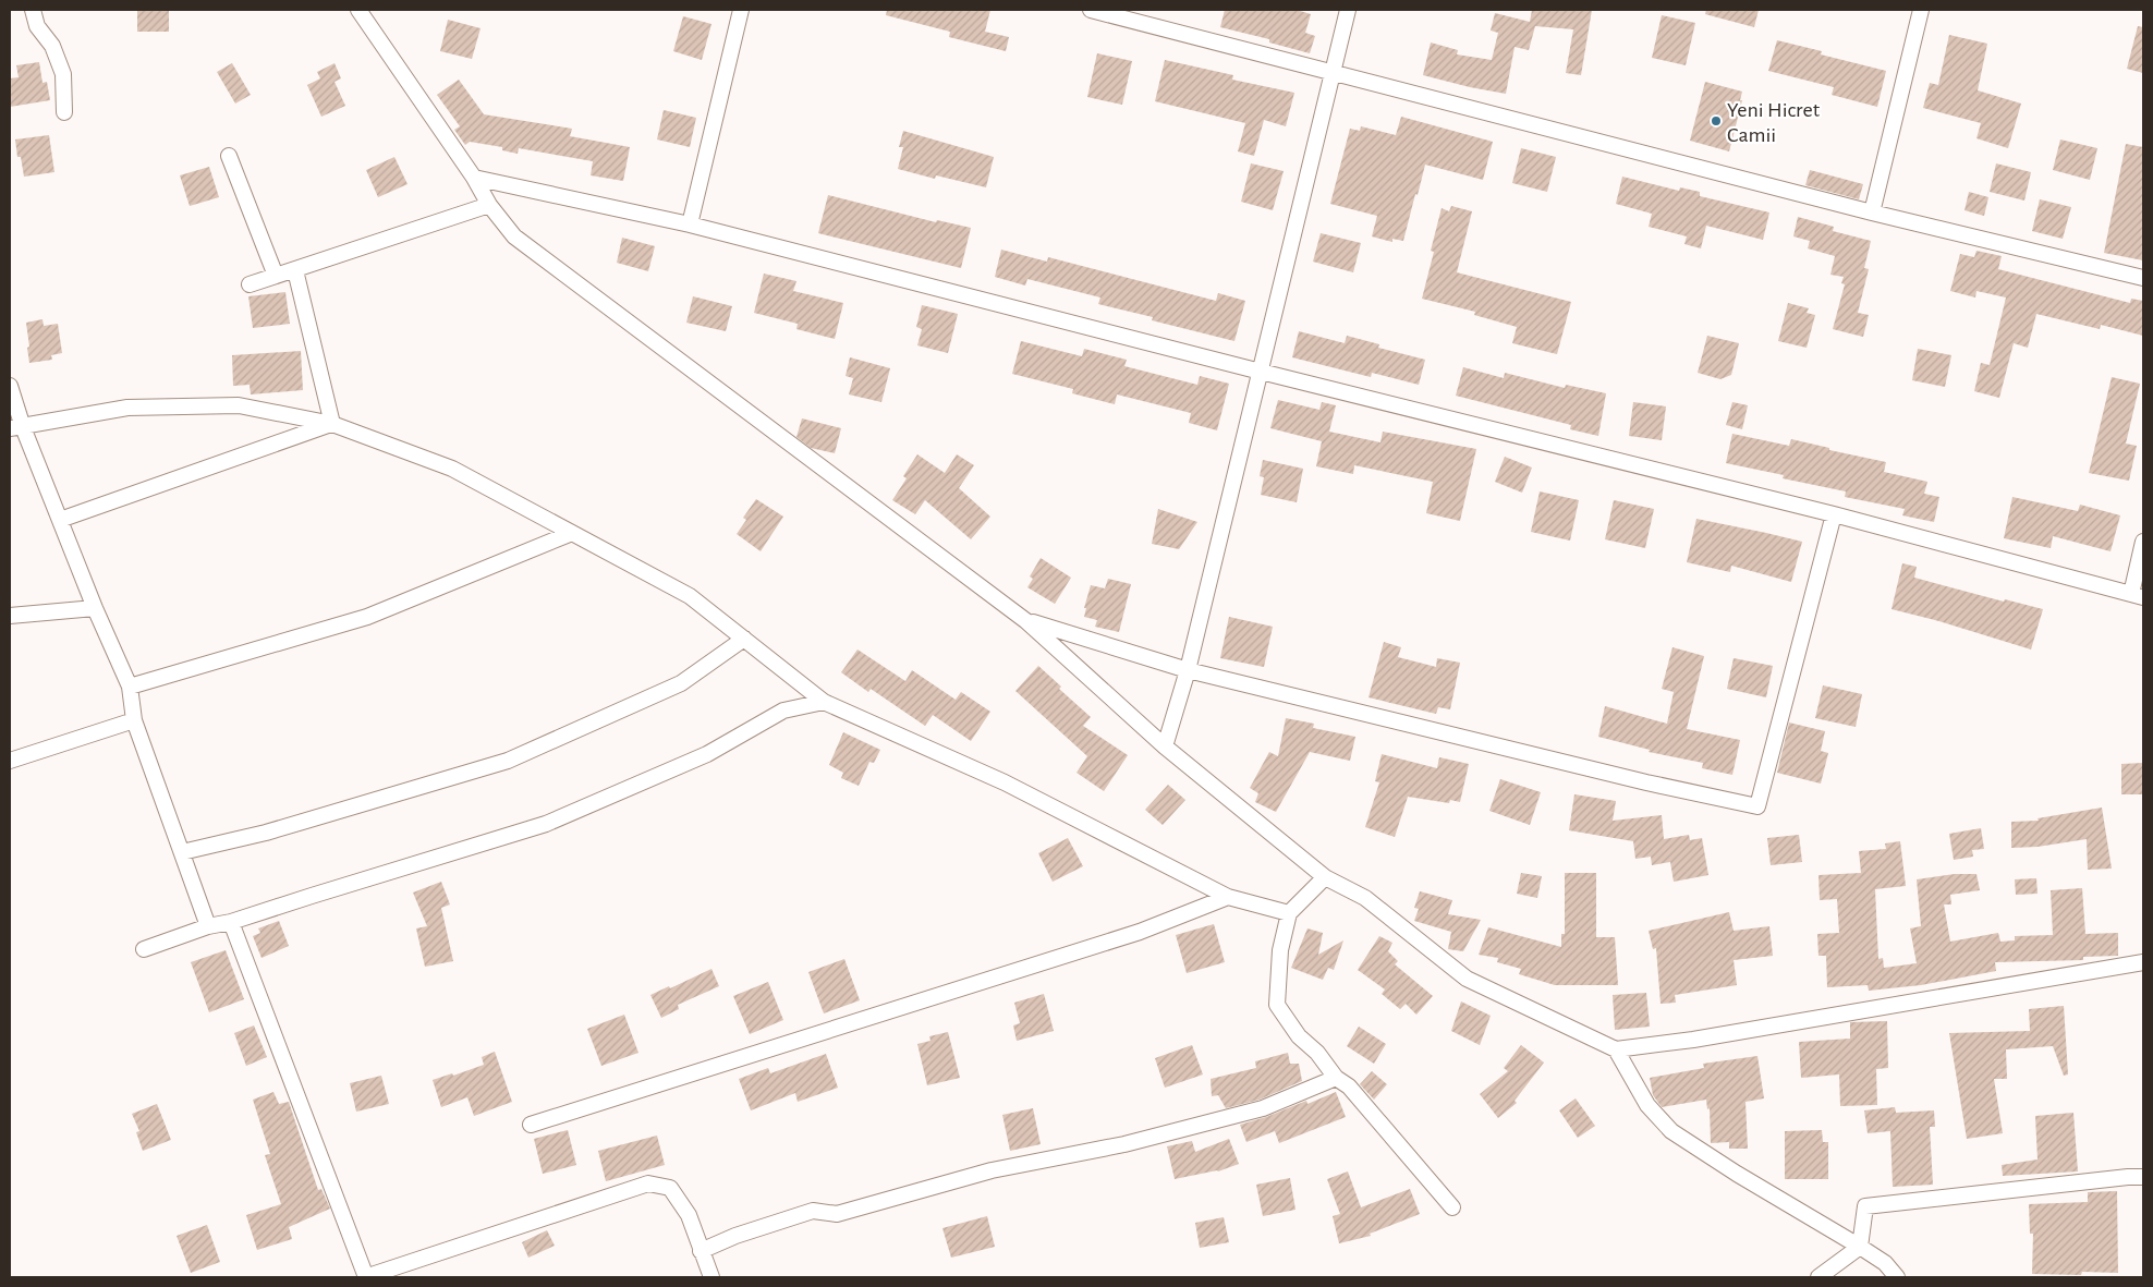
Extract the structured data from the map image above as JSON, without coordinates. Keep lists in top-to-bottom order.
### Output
{
  "places": ["Yeni Hicret Camii"]
}
